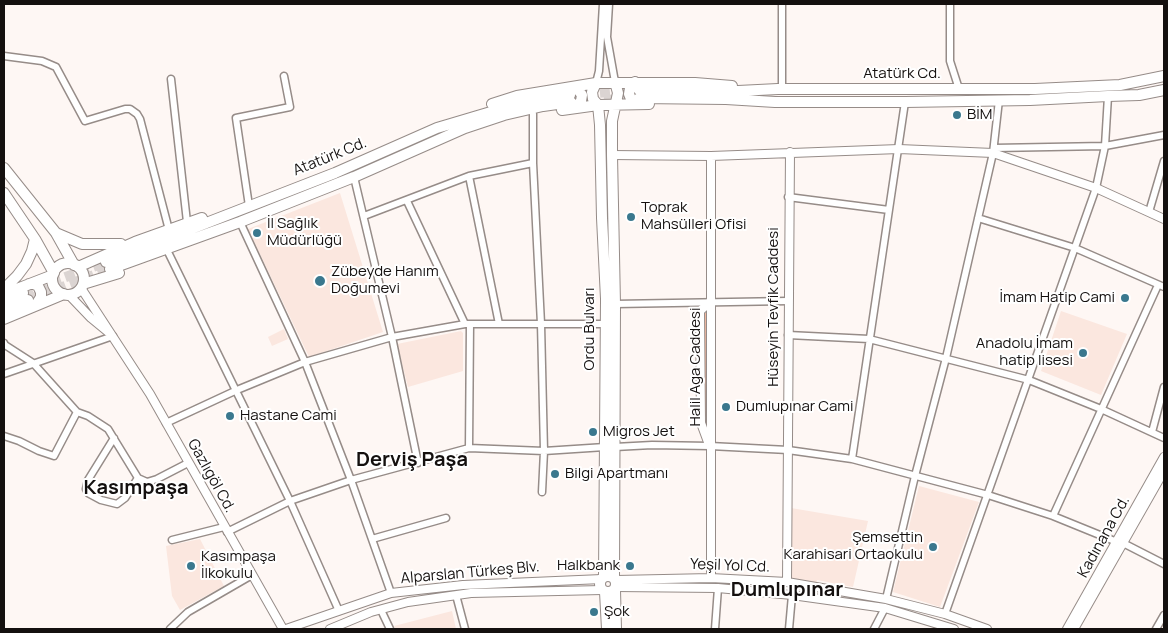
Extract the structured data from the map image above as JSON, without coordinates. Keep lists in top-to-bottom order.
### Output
{
  "streets": {
    "main road": ["Atatürk Cd.", "Ordu Bulvarı"],
    "street": [
      "Hüseyin Tevfik Caddesi",
      "Halil Aga Caddesi",
      "Gazlıgöl Cd.",
      "Kadınana Cd.",
      "Yeşil Yol Cd.",
      "Alparslan Türkeş Blv."
    ]
  },
  "crossings": [
    ["Hüseyin Tevfik Caddesi", "Yeşil Yol Cd."],
    ["Ordu Bulvarı", "Yeşil Yol Cd."],
    ["Ordu Bulvarı", "Alparslan Türkeş Blv."],
    ["Halil Aga Caddesi", "Yeşil Yol Cd."],
    ["Gazlıgöl Cd.", "Alparslan Türkeş Blv."],
    ["Yeşil Yol Cd.", "Alparslan Türkeş Blv."]
  ],
  "districts": ["Derviş Paşa", "Kasımpaşa", "Dumlupınar"],
  "places": [
    "BİM",
    "Toprak Mahsülleri Ofisi",
    "İl Sağlık Müdürlüğü",
    "Zübeyde Hanım Doğumevi",
    "İmam Hatip Cami",
    "Anadolu İmam hatip lisesi",
    "Dumlupınar Cami",
    "Hastane Cami",
    "Migros Jet",
    "Bilgi Apartmanı",
    "Şemsettin Karahisari Ortaokulu",
    "Kasımpaşa İlkokulu",
    "Halkbank",
    "Şok"
  ]
}
